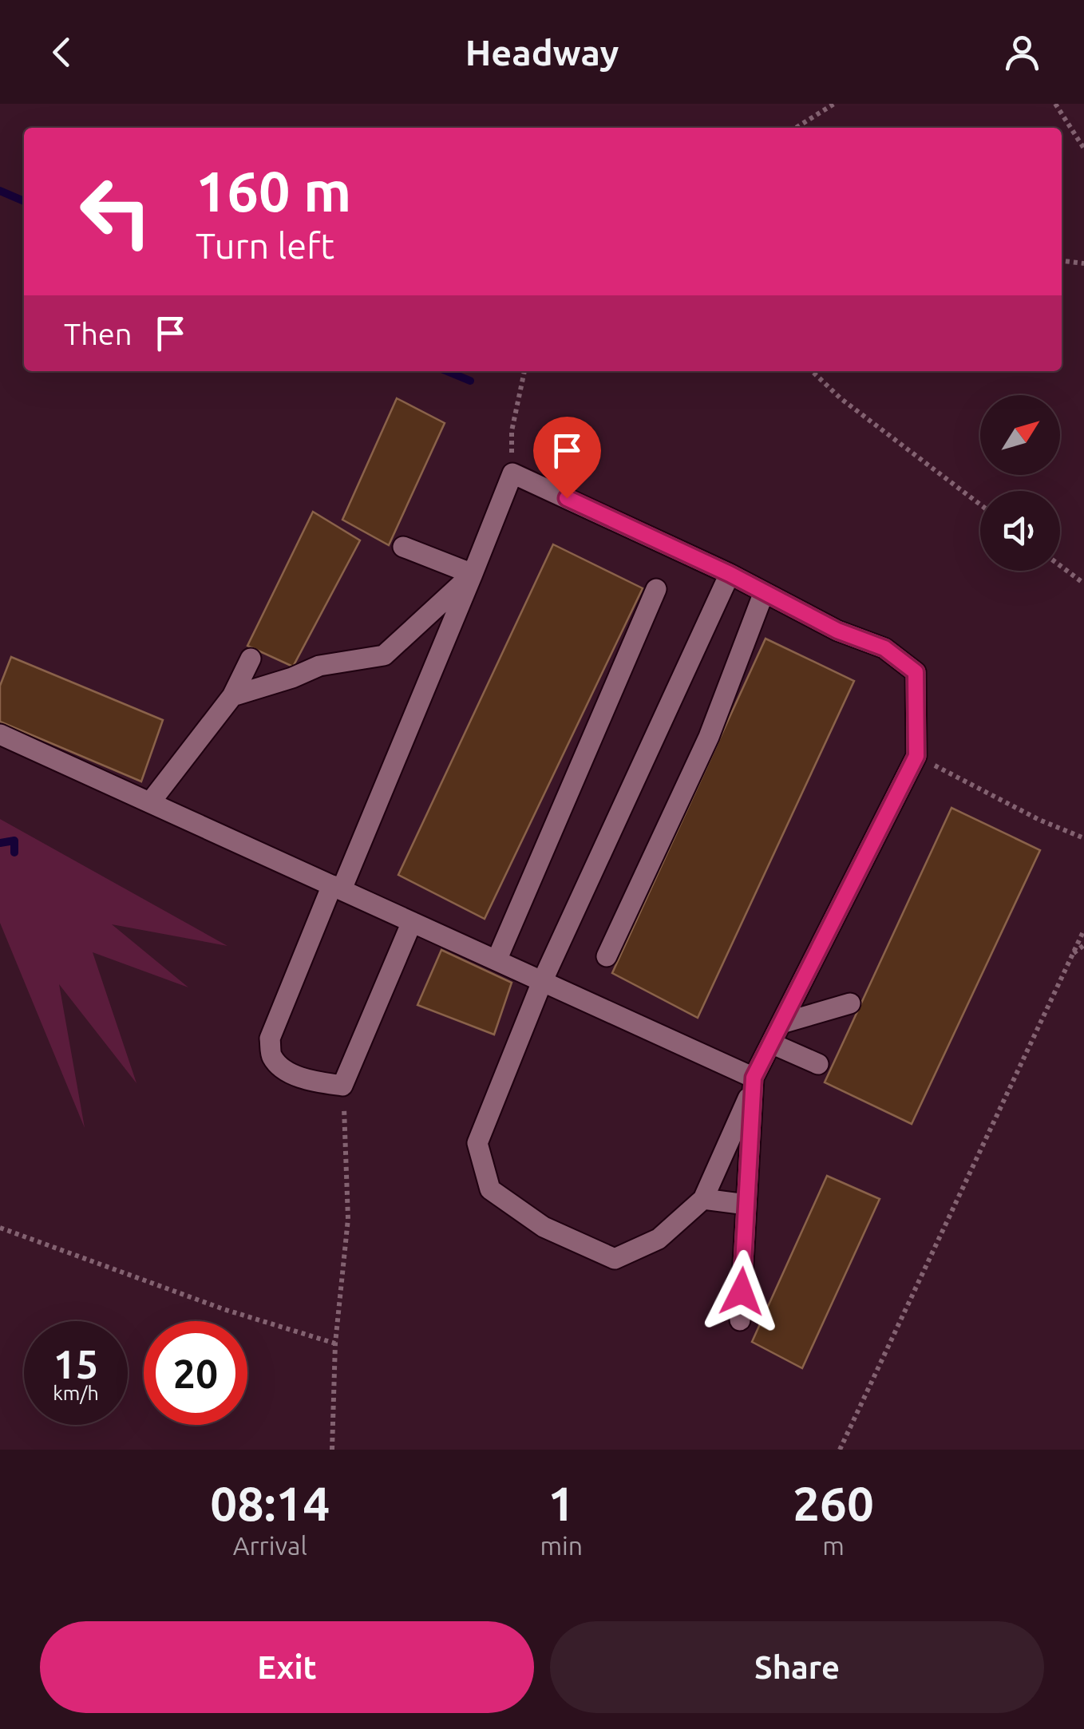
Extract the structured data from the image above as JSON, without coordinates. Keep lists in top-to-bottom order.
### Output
{
  "north": "top right",
  "page": {
    "header": "Headway",
    "turn": ["160 m", "Turn left"],
    "then": "Then",
    "speed": "15 km/h",
    "limit": "20",
    "eta": [
      "08:14",
      "Arrival",
      "1",
      "min",
      "260",
      "m"
    ],
    "buttons": ["Exit", "Share"]
  }
}
